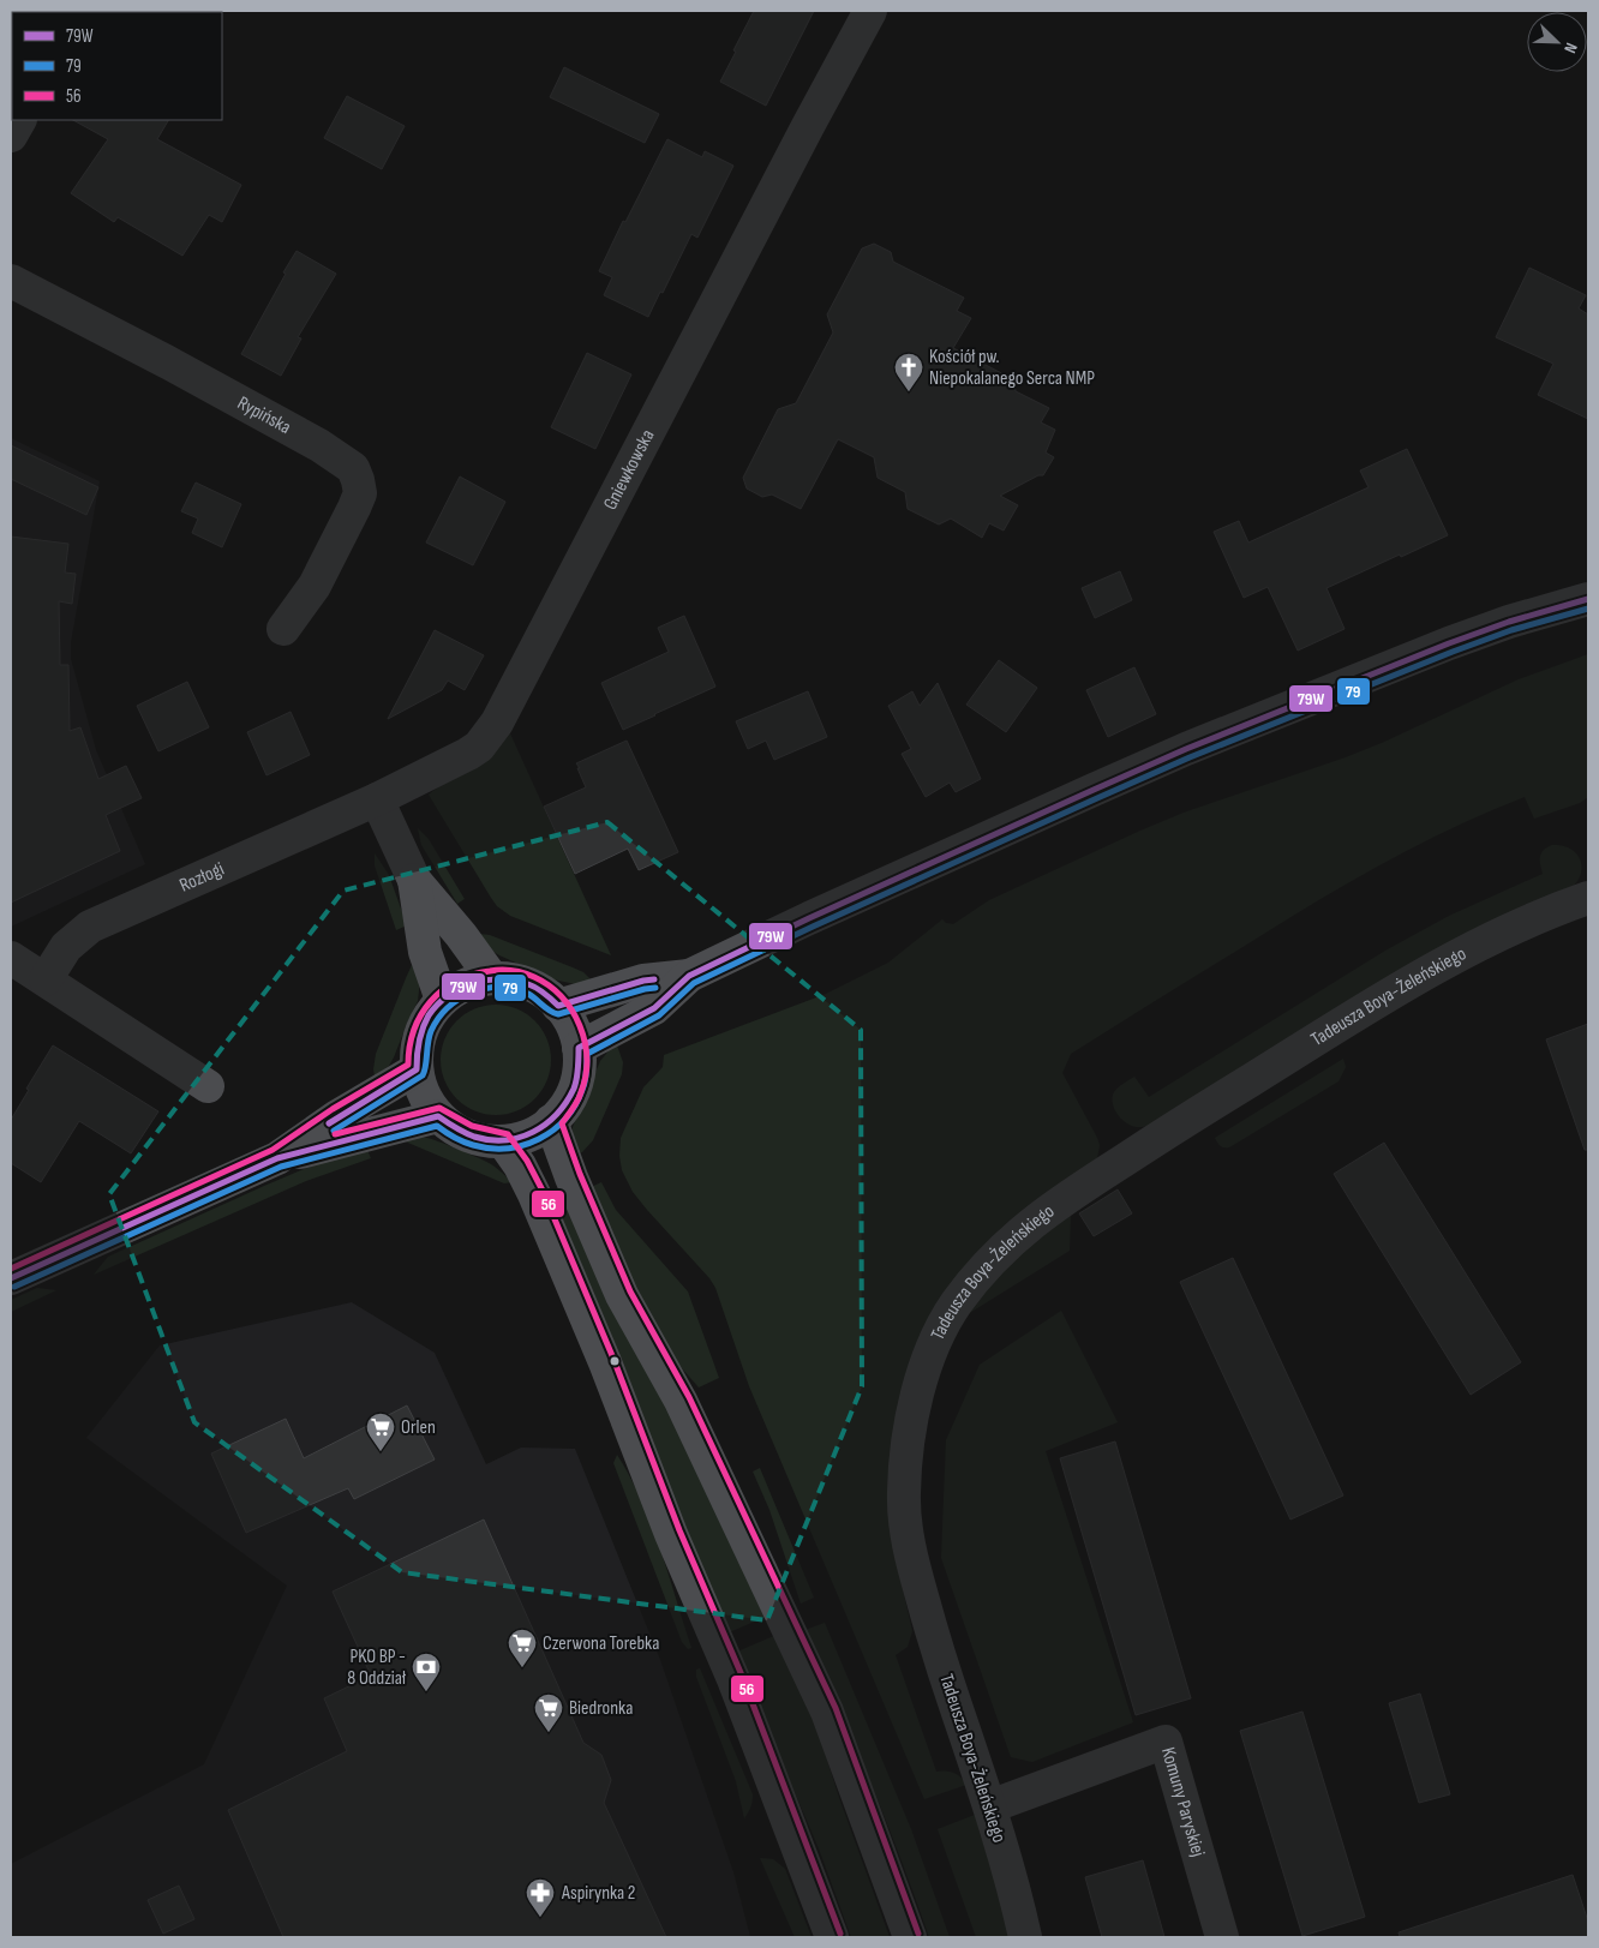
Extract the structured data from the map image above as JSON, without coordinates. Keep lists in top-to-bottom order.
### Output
{
  "streets": {
    "street": [
      "Rypińska",
      "Gniewkowska",
      "Rozłogi",
      "Tadeusza Boya-Żeleńskiego",
      "Komuny Paryskiej"
    ]
  },
  "crossings": [
    ["Gniewkowska", "Rozłogi"],
    ["Tadeusza Boya-Żeleńskiego", "Komuny Paryskiej"]
  ],
  "places": {
    "church": ["Kościół pw. Niepokalanego Serca NMP"],
    "supermarket": ["Orlen", "Czerwona Torebka", "Biedronka"],
    "bank": ["PKO BP - 8 Oddział"],
    "pharmacy": ["Aspirynka 2"]
  },
  "lines": ["transit line 79W", "transit line 79", "transit line 56"],
  "legend": ["79W", "79", "56"],
  "north": "bottom right"
}
